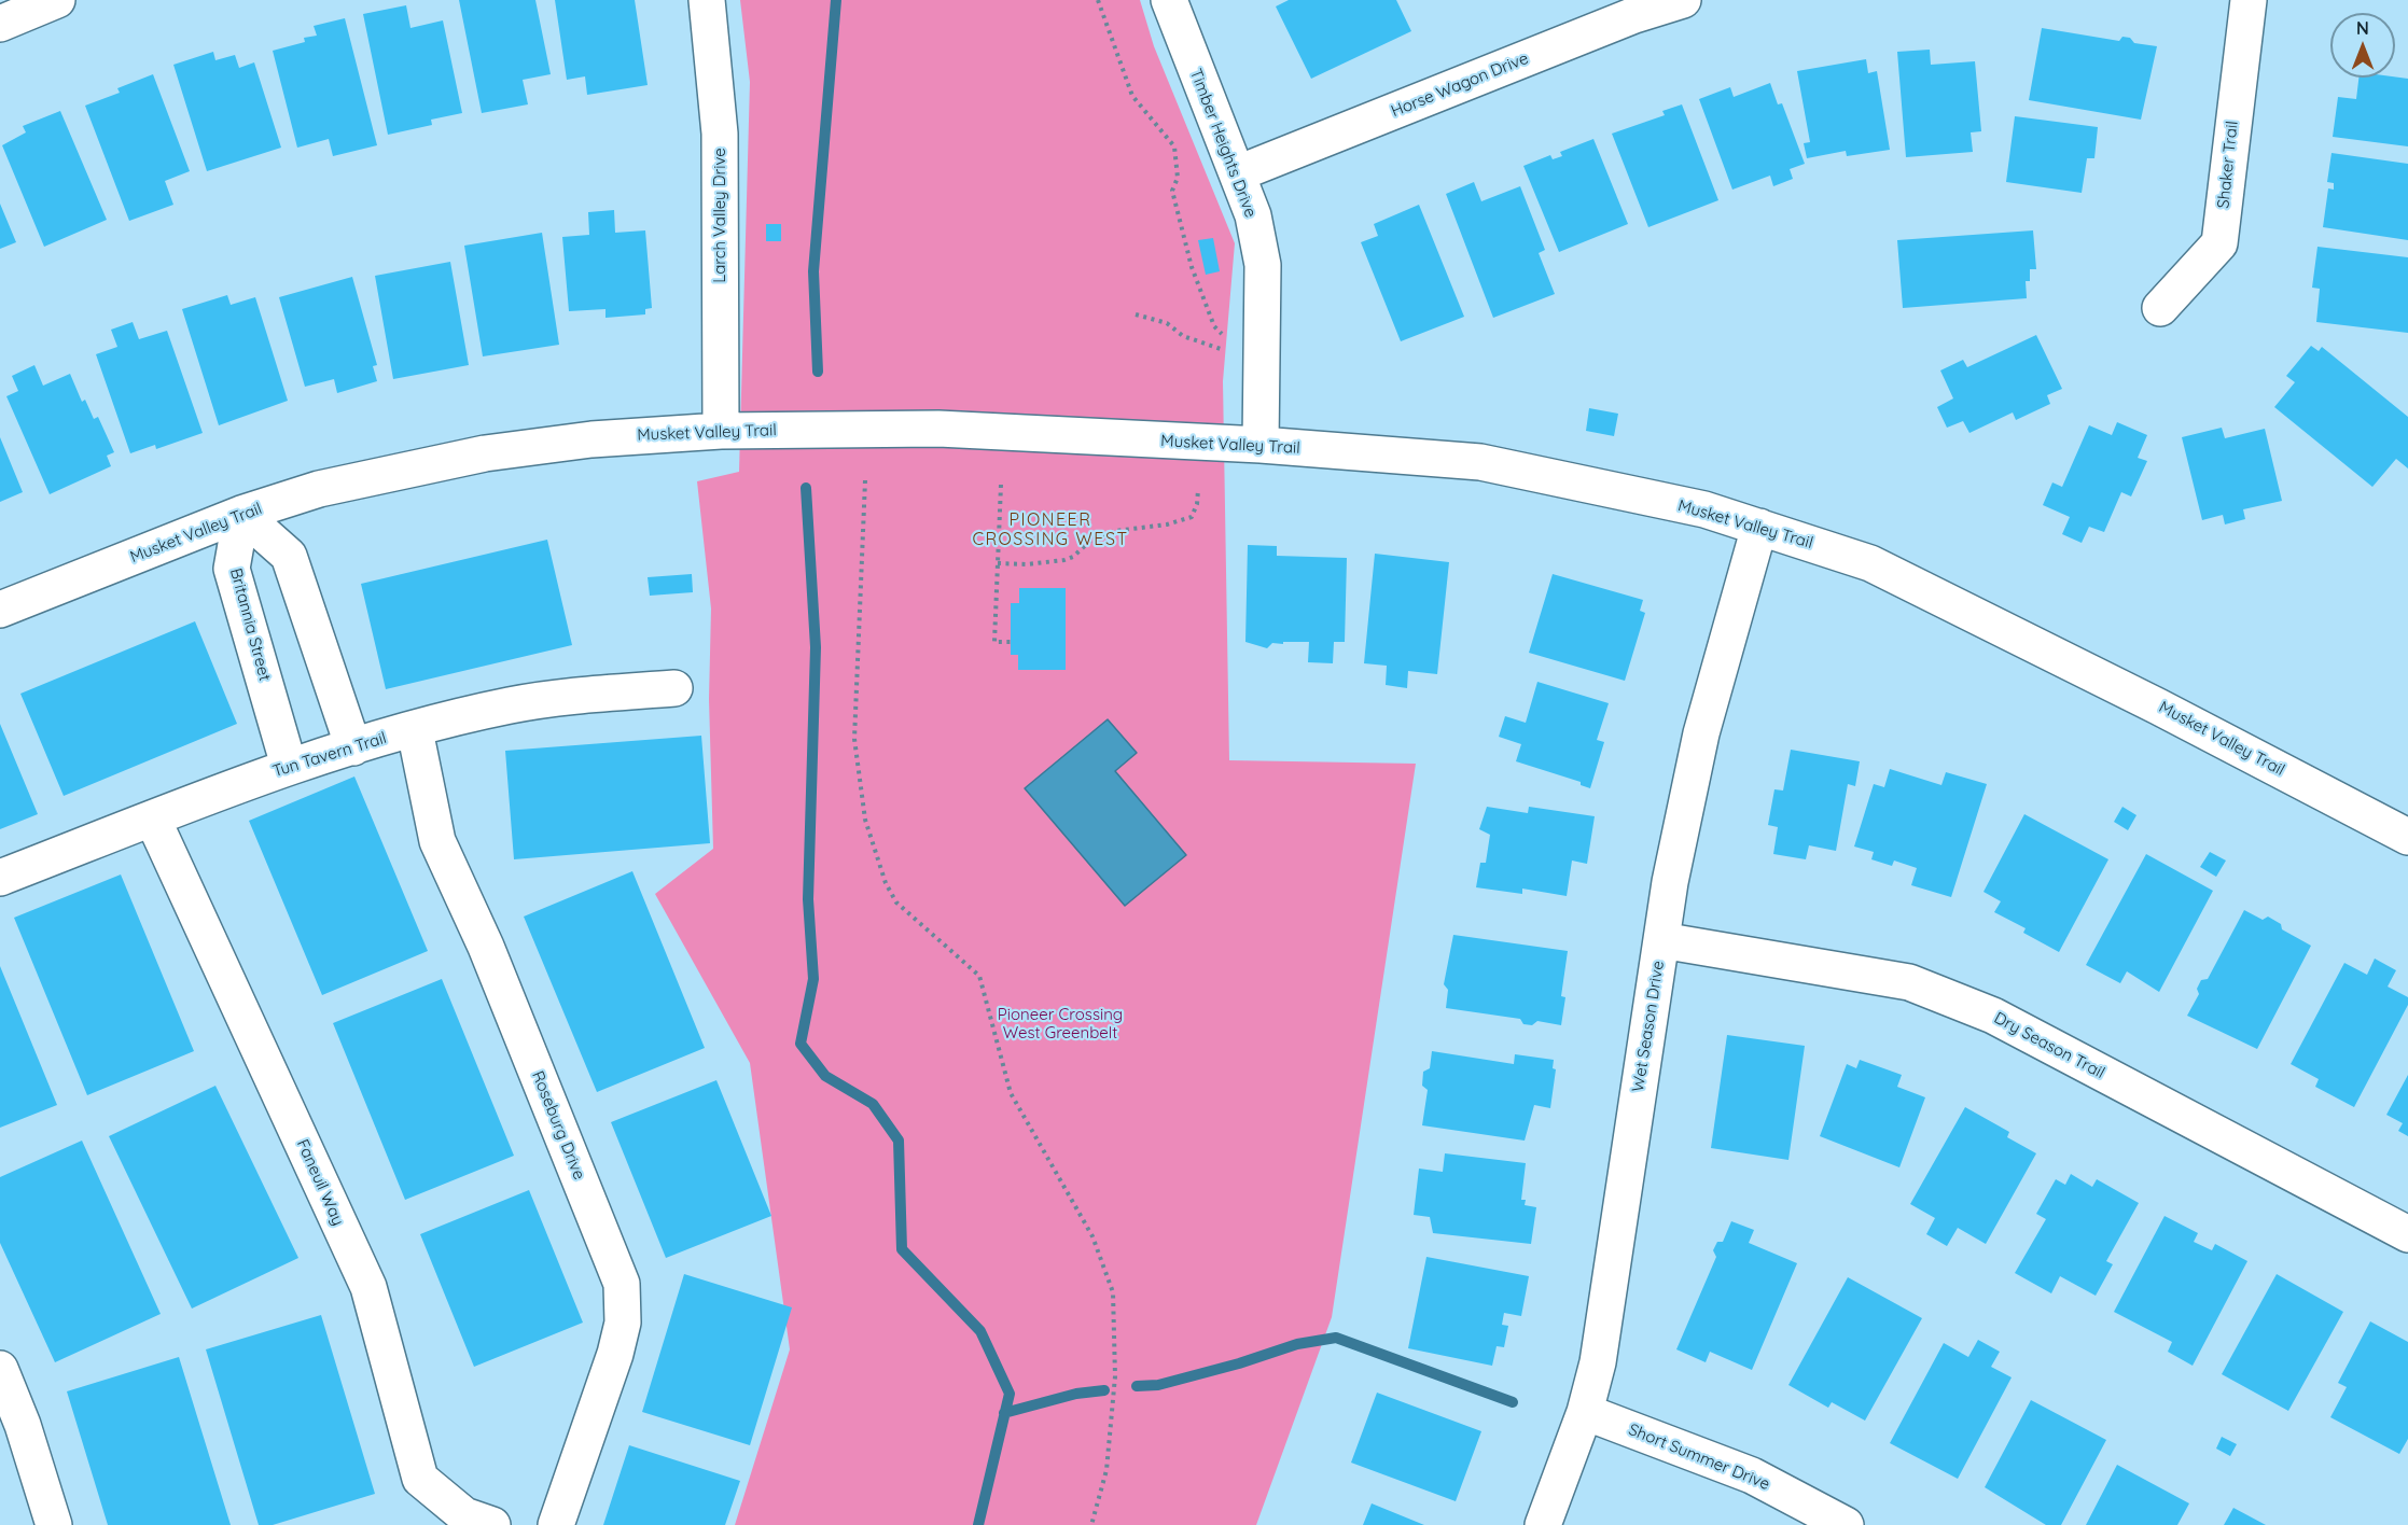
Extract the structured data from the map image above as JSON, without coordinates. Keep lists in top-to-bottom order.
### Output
{
  "streets": {
    "street": [
      "Horse Wagon Drive",
      "Timber Heights Drive",
      "Shaker Trail",
      "Larch Valley Drive",
      "Musket Valley Trail",
      "Britannia Street",
      "Tun Tavern Trail",
      "Wet Season Drive",
      "Dry Season Trail",
      "Roseburg Drive",
      "Faneuil Way",
      "Short Summer Drive"
    ]
  },
  "crossings": [
    ["Horse Wagon Drive", "Timber Heights Drive"],
    ["Timber Heights Drive", "Musket Valley Trail"],
    ["Larch Valley Drive", "Musket Valley Trail"],
    ["Musket Valley Trail", "Britannia Street"],
    ["Musket Valley Trail", "Wet Season Drive"],
    ["Britannia Street", "Tun Tavern Trail"],
    ["Tun Tavern Trail", "Roseburg Drive"],
    ["Tun Tavern Trail", "Faneuil Way"],
    ["Wet Season Drive", "Dry Season Trail"],
    ["Wet Season Drive", "Short Summer Drive"]
  ],
  "districts": ["PIONEER CROSSING WEST"],
  "parks": ["Pioneer Crossing West Greenbelt"],
  "north": "top"
}
